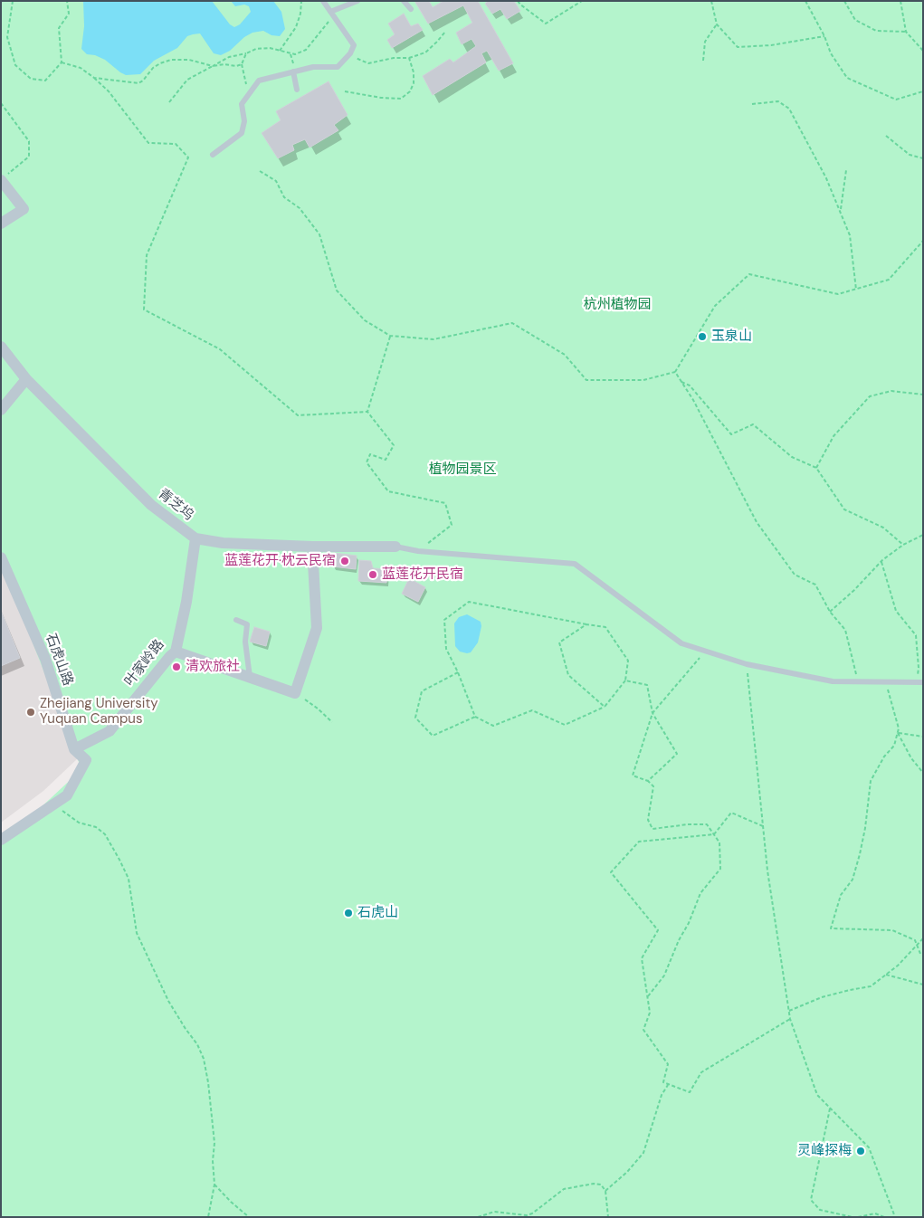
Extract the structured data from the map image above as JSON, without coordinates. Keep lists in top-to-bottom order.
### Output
{
  "streets": {
    "street": ["青芝坞", "石虎山路", "叶家岭路"]
  },
  "crossings": [
    ["青芝坞", "叶家岭路"],
    ["石虎山路", "叶家岭路"]
  ],
  "parks": ["杭州植物园", "植物园景区"],
  "places": [
    "玉泉山",
    "蓝莲花开·枕云民宿",
    "蓝莲花开民宿",
    "清欢旅社",
    "Zhejiang University Yuquan Campus",
    "石虎山",
    "灵峰探梅"
  ]
}
